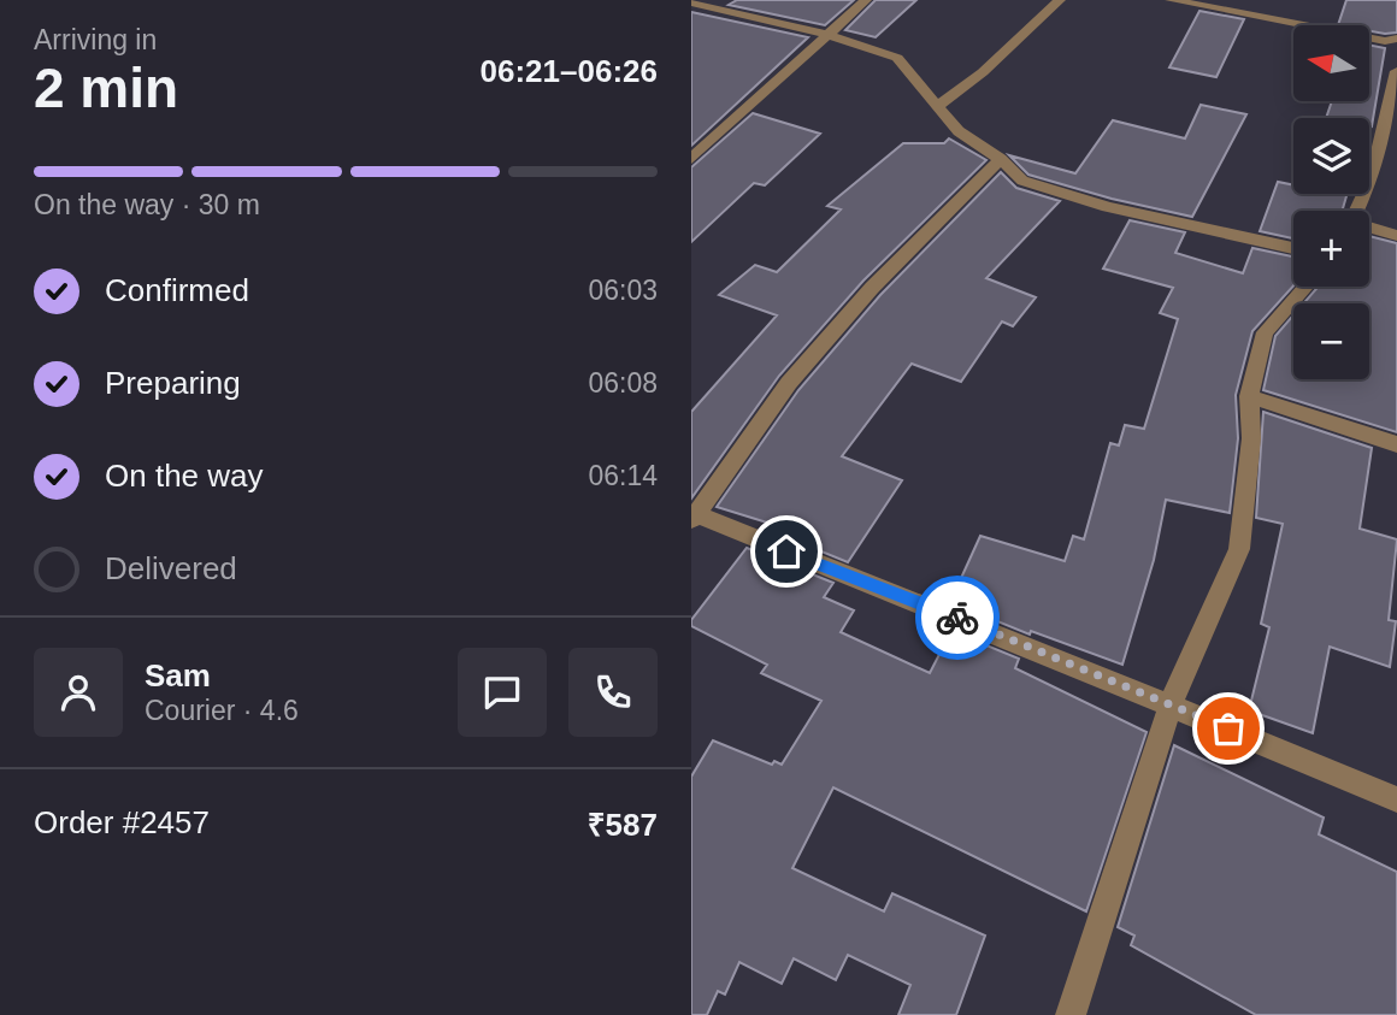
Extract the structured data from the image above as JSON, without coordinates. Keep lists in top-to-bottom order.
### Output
{
  "north": "left",
  "page": {
    "heading": ["2 min", "Arriving in", "06:21–06:26"],
    "panel": [
      "Sam",
      "Courier · 4.6",
      "Order #2457",
      "₹587"
    ],
    "map_buttons": ["+", "−"],
    "bar": "On the way · 30 m",
    "list": [
      ["Confirmed", "06:03"],
      ["Preparing", "06:08"],
      ["On the way", "06:14"],
      "Delivered"
    ]
  }
}
